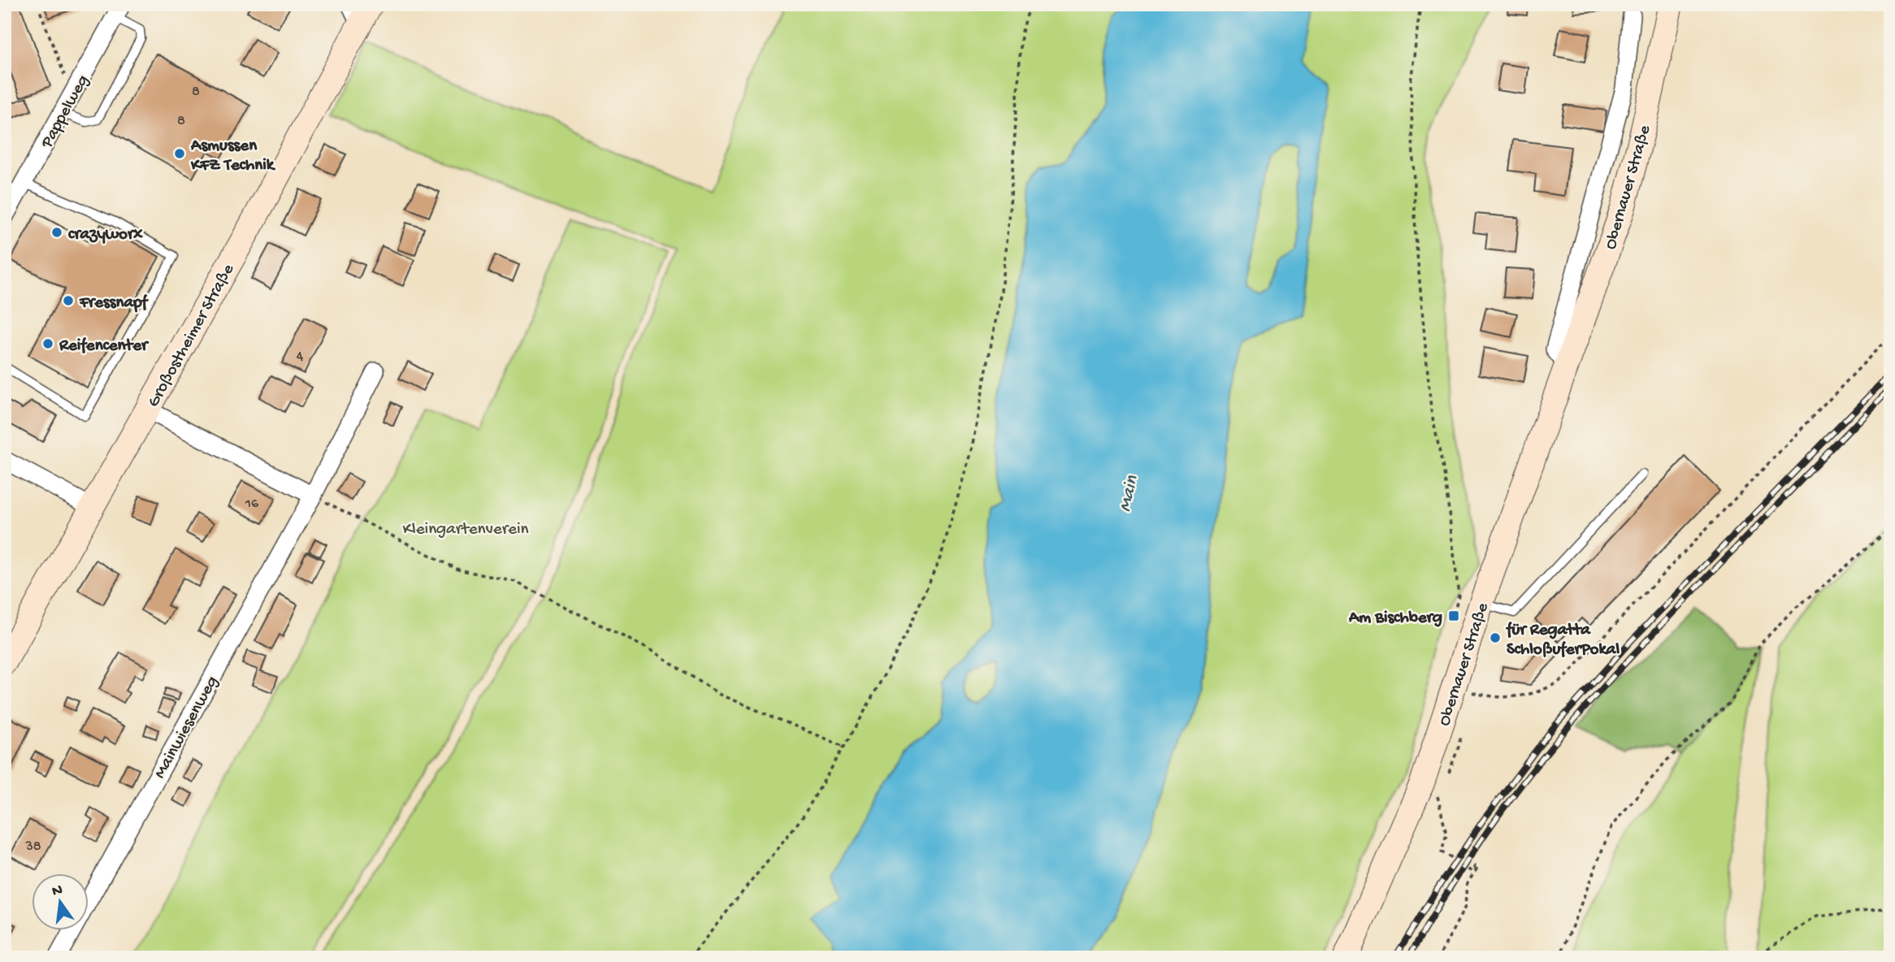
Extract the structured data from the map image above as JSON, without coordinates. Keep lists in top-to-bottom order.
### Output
{
  "streets": {
    "main road": ["Obernauer Straße", "Großostheimer Straße"],
    "street": ["Pappelweg", "Mainwiesenweg"]
  },
  "water": ["Main"],
  "parks": ["Kleingartenverein"],
  "places": {
    "other": [
      "Asmussen KFZ Technik",
      "crazyworx",
      "Fressnapf",
      "Reifencenter",
      "für Regatta SchloßuferPokal"
    ],
    "transit": ["Am Bischberg"]
  },
  "house_numbers": [
    "8",
    "8",
    "4",
    "16",
    "38"
  ],
  "north": "top"
}
